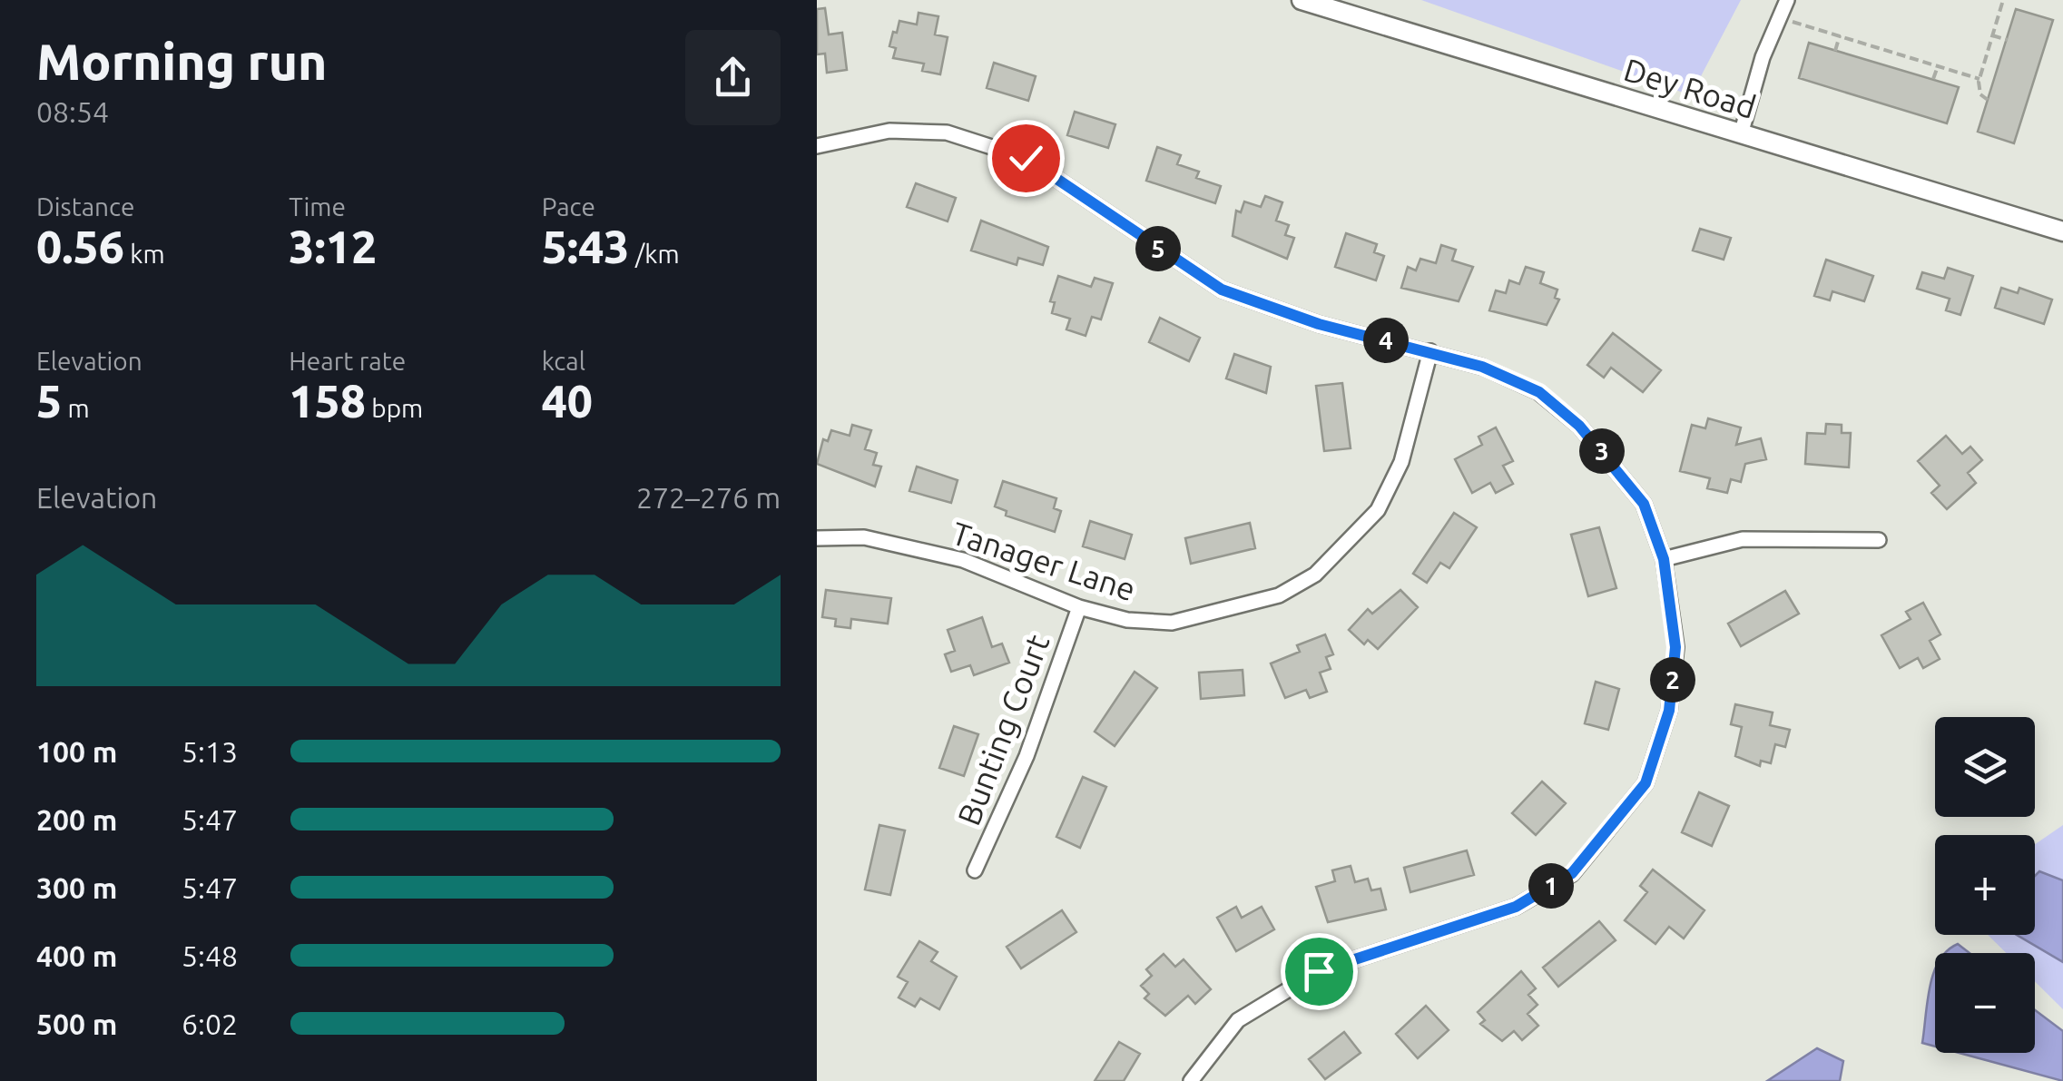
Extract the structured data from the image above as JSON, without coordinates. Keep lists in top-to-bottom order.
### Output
{
  "streets": {
    "main road": ["Dey Road"],
    "street": ["Tanager Lane", "Bunting Court"]
  },
  "crossings": [
    ["Tanager Lane", "Bunting Court"]
  ],
  "page": {
    "heading": ["Morning run", "08:54"],
    "stats": [
      ["Distance", "0.56 km"],
      ["Time", "3:12"],
      ["Pace", "5:43 /km"],
      ["Elevation", "5 m"],
      ["Heart rate", "158 bpm"],
      ["kcal", "40"]
    ],
    "pins": [
      "5",
      "4",
      "3",
      "2",
      "1"
    ],
    "chart": ["Elevation", "272–276 m"],
    "list": [
      {
        "name": "100 m",
        "note": "5:13"
      },
      {
        "name": "200 m",
        "note": "5:47"
      },
      {
        "name": "300 m",
        "note": "5:47"
      },
      {
        "name": "400 m",
        "note": "5:48"
      },
      {
        "name": "500 m",
        "note": "6:02"
      }
    ],
    "map_buttons": ["+", "−"]
  }
}
